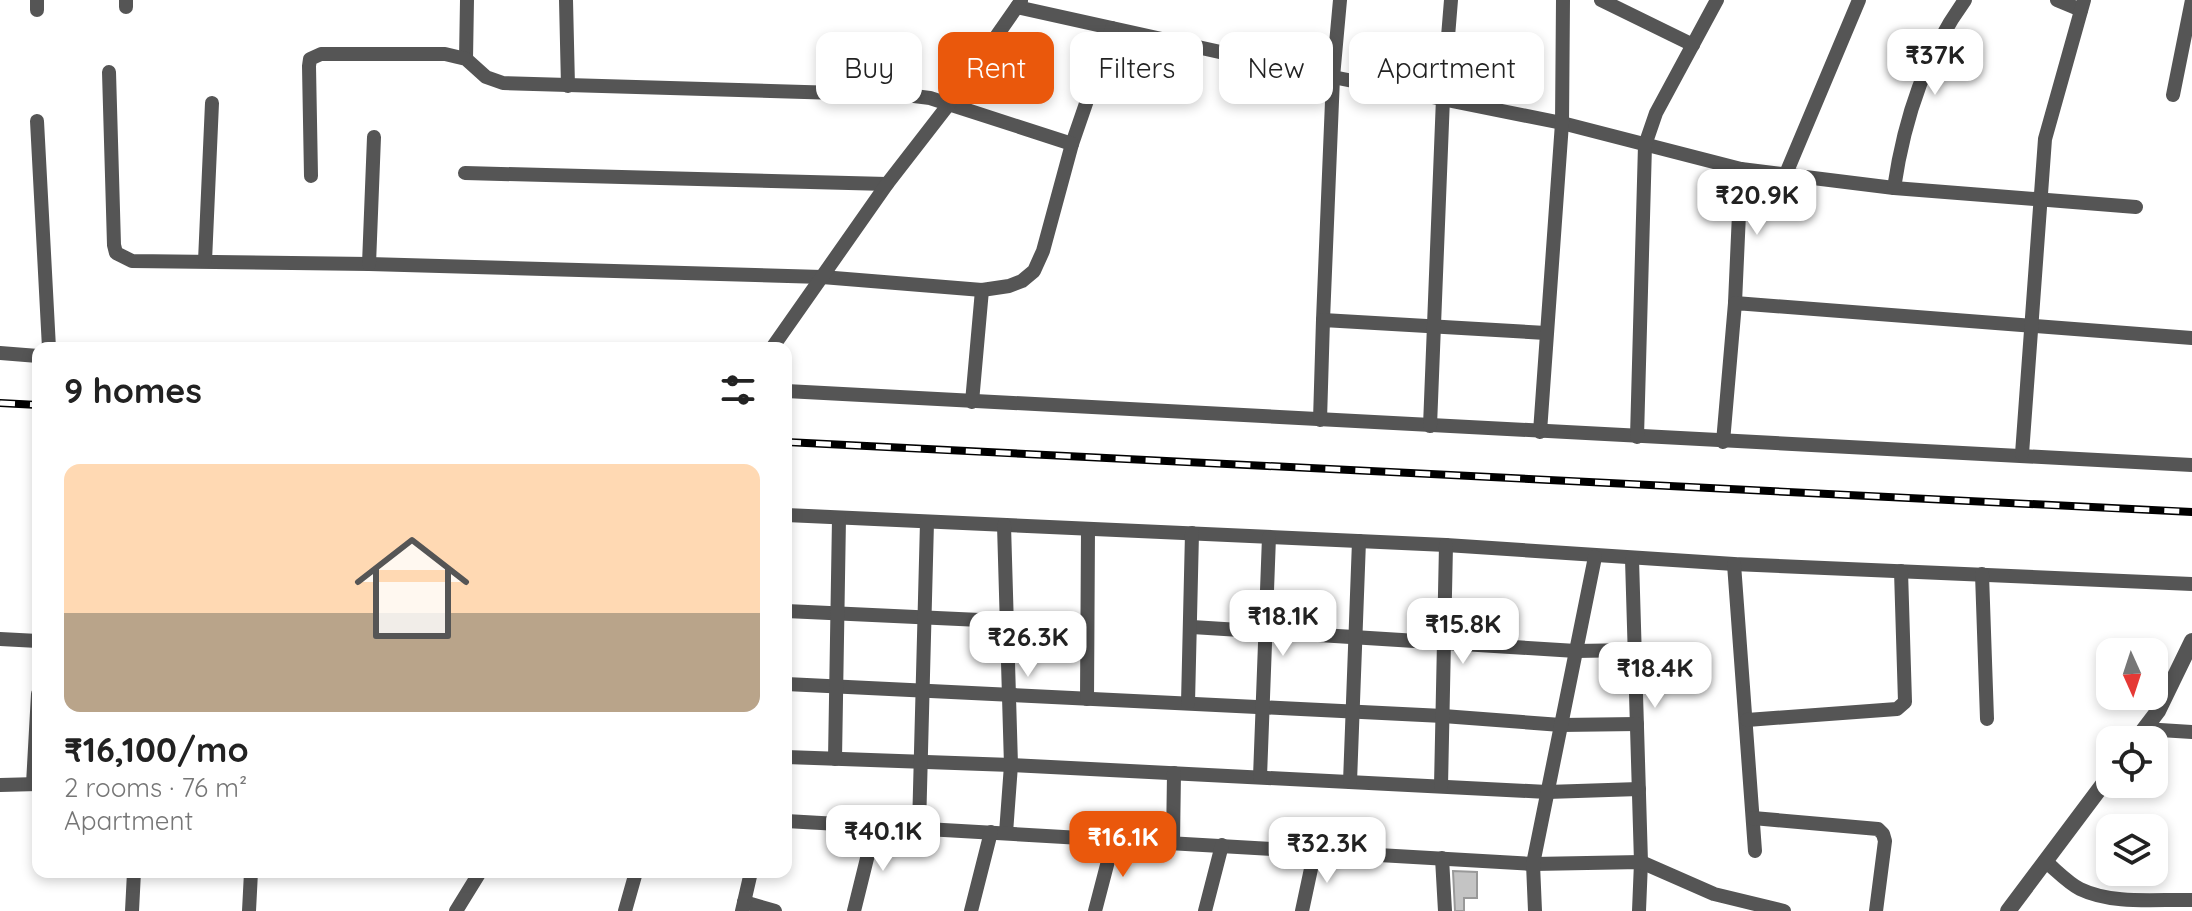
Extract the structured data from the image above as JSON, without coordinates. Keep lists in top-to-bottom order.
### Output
{
  "north": "bottom",
  "page": {
    "price": [
      "₹37K",
      "₹20.9K",
      "₹18.1K",
      "₹15.8K",
      "₹26.3K",
      "₹18.4K",
      "₹40.1K",
      "₹16.1K",
      "₹32.3K"
    ],
    "chip": [
      "Buy",
      "Rent",
      "Filters",
      "New",
      "Apartment"
    ],
    "heading": "9 homes",
    "list": [
      {
        "name": "₹16,100/mo",
        "note": "2 rooms · 76 m² · Apartment"
      }
    ]
  }
}
